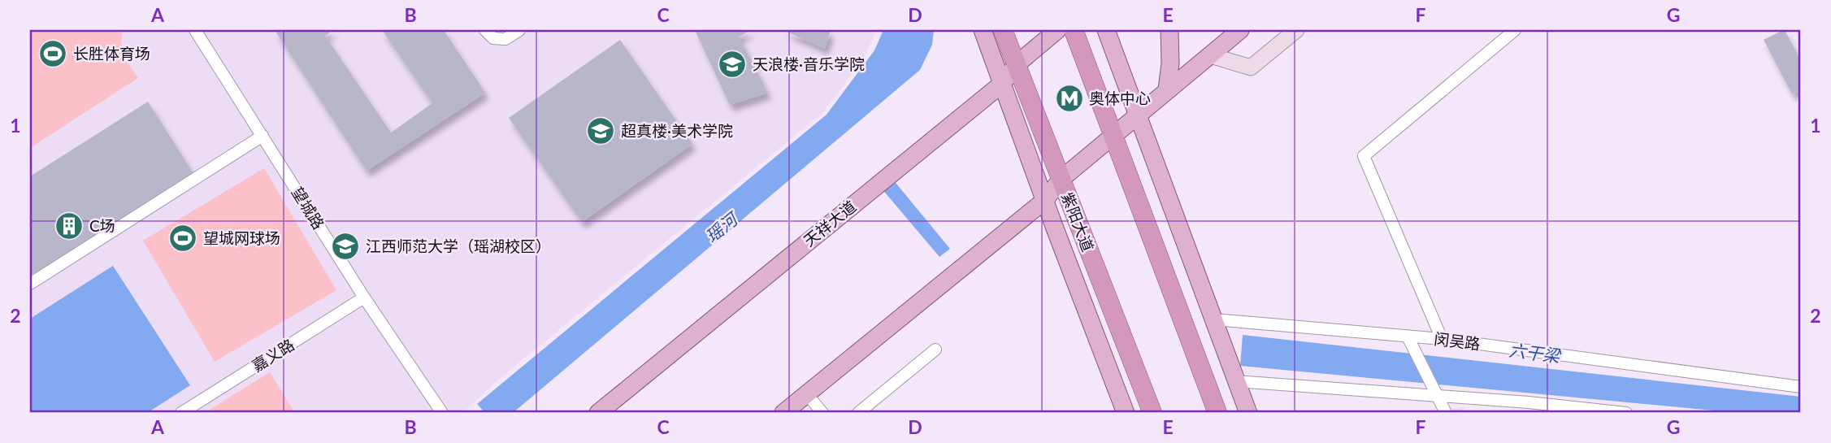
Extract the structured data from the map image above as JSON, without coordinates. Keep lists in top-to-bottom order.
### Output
{
  "streets": {
    "highway": ["紫阳大道"],
    "main road": ["天祥大道"],
    "street": ["望城路", "闵吴路", "嘉义路"]
  },
  "crossings": [
    ["望城路", "嘉义路"],
    ["紫阳大道", "天祥大道"]
  ],
  "water": ["瑶河", "六干梁"],
  "places": {
    "sports": ["长胜体育场", "望城网球场"],
    "school or university": ["天浪楼·音乐学院", "超真楼·美术学院", "江西师范大学（瑶湖校区）"],
    "metro station": ["奥体中心"],
    "building": ["C场"]
  },
  "grid": {
    "columns": [
      "A",
      "B",
      "C",
      "D",
      "E",
      "F",
      "G"
    ],
    "rows": ["1", "2"]
  }
}
